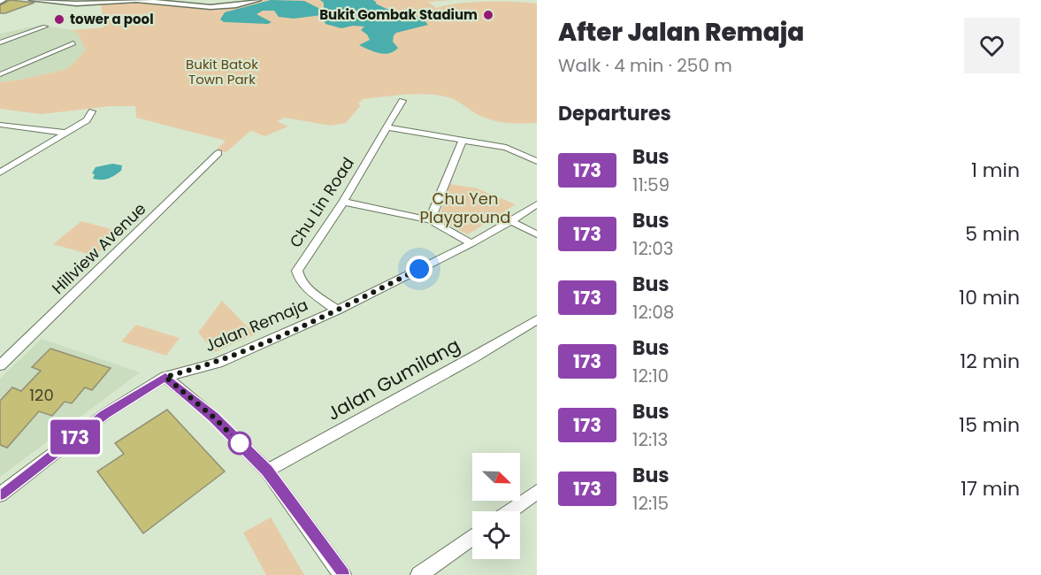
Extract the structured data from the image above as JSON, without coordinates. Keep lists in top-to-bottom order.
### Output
{
  "streets": {
    "street": [
      "Chu Lin Road",
      "Hillview Avenue",
      "Jalan Remaja",
      "Jalan Gumilang"
    ]
  },
  "crossings": [
    ["Chu Lin Road", "Jalan Remaja"]
  ],
  "parks": ["Bukit Batok Town Park", "Chu Yen Playground"],
  "places": ["Bukit Gombak Stadium", "tower a pool"],
  "lines": ["bus line 173"],
  "house_numbers": ["120"],
  "north": "bottom right",
  "page": {
    "on_map": "173",
    "heading": [
      ["After Jalan Remaja", "Walk · 4 min · 250 m"],
      "Departures"
    ],
    "list": [
      {
        "mark": "173",
        "name": "Bus",
        "note": "11:59",
        "value": "1 min"
      },
      {
        "mark": "173",
        "name": "Bus",
        "note": "12:03",
        "value": "5 min"
      },
      {
        "mark": "173",
        "name": "Bus",
        "note": "12:08",
        "value": "10 min"
      },
      {
        "mark": "173",
        "name": "Bus",
        "note": "12:10",
        "value": "12 min"
      },
      {
        "mark": "173",
        "name": "Bus",
        "note": "12:13",
        "value": "15 min"
      },
      {
        "mark": "173",
        "name": "Bus",
        "note": "12:15",
        "value": "17 min"
      }
    ]
  }
}
